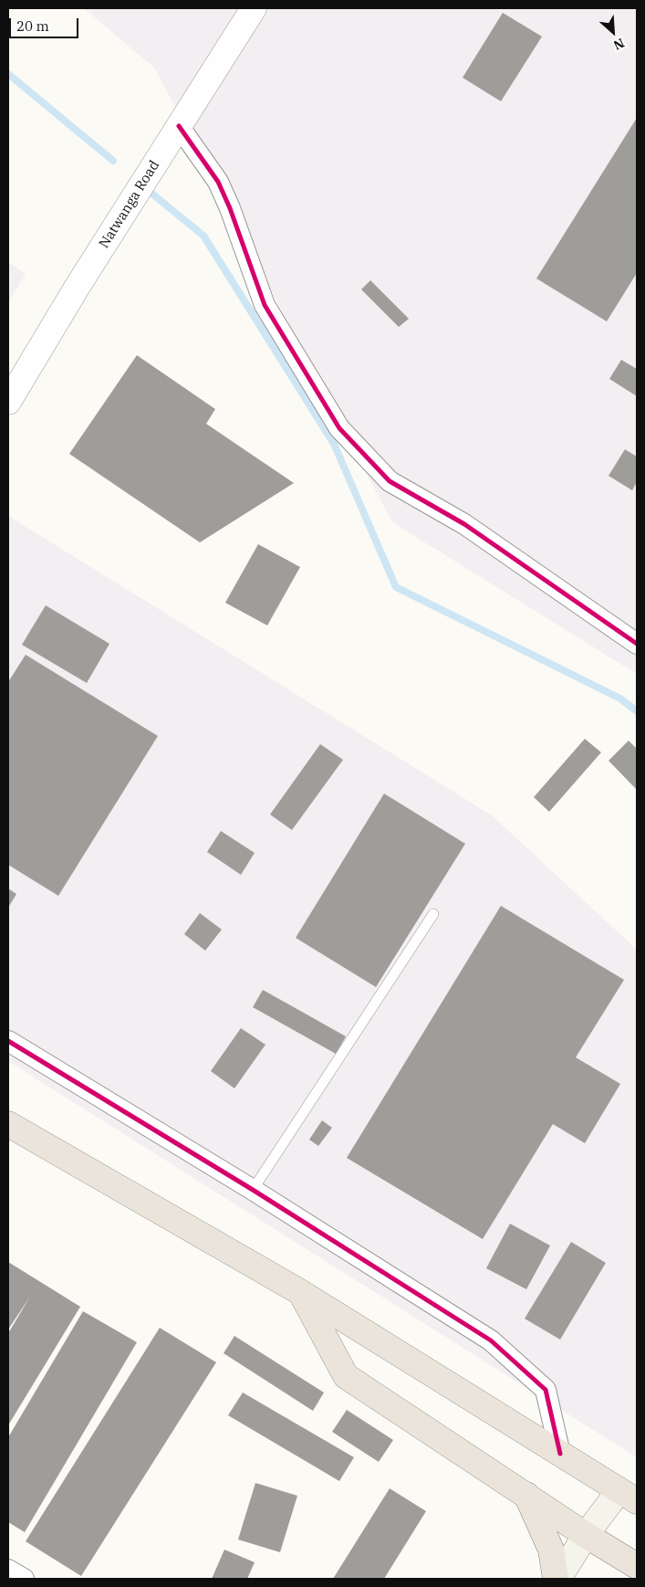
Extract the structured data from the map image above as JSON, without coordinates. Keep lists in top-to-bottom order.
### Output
{
  "streets": {
    "street": ["Natwanga Road"]
  },
  "scale_bar": "20 m",
  "north": "bottom right"
}
